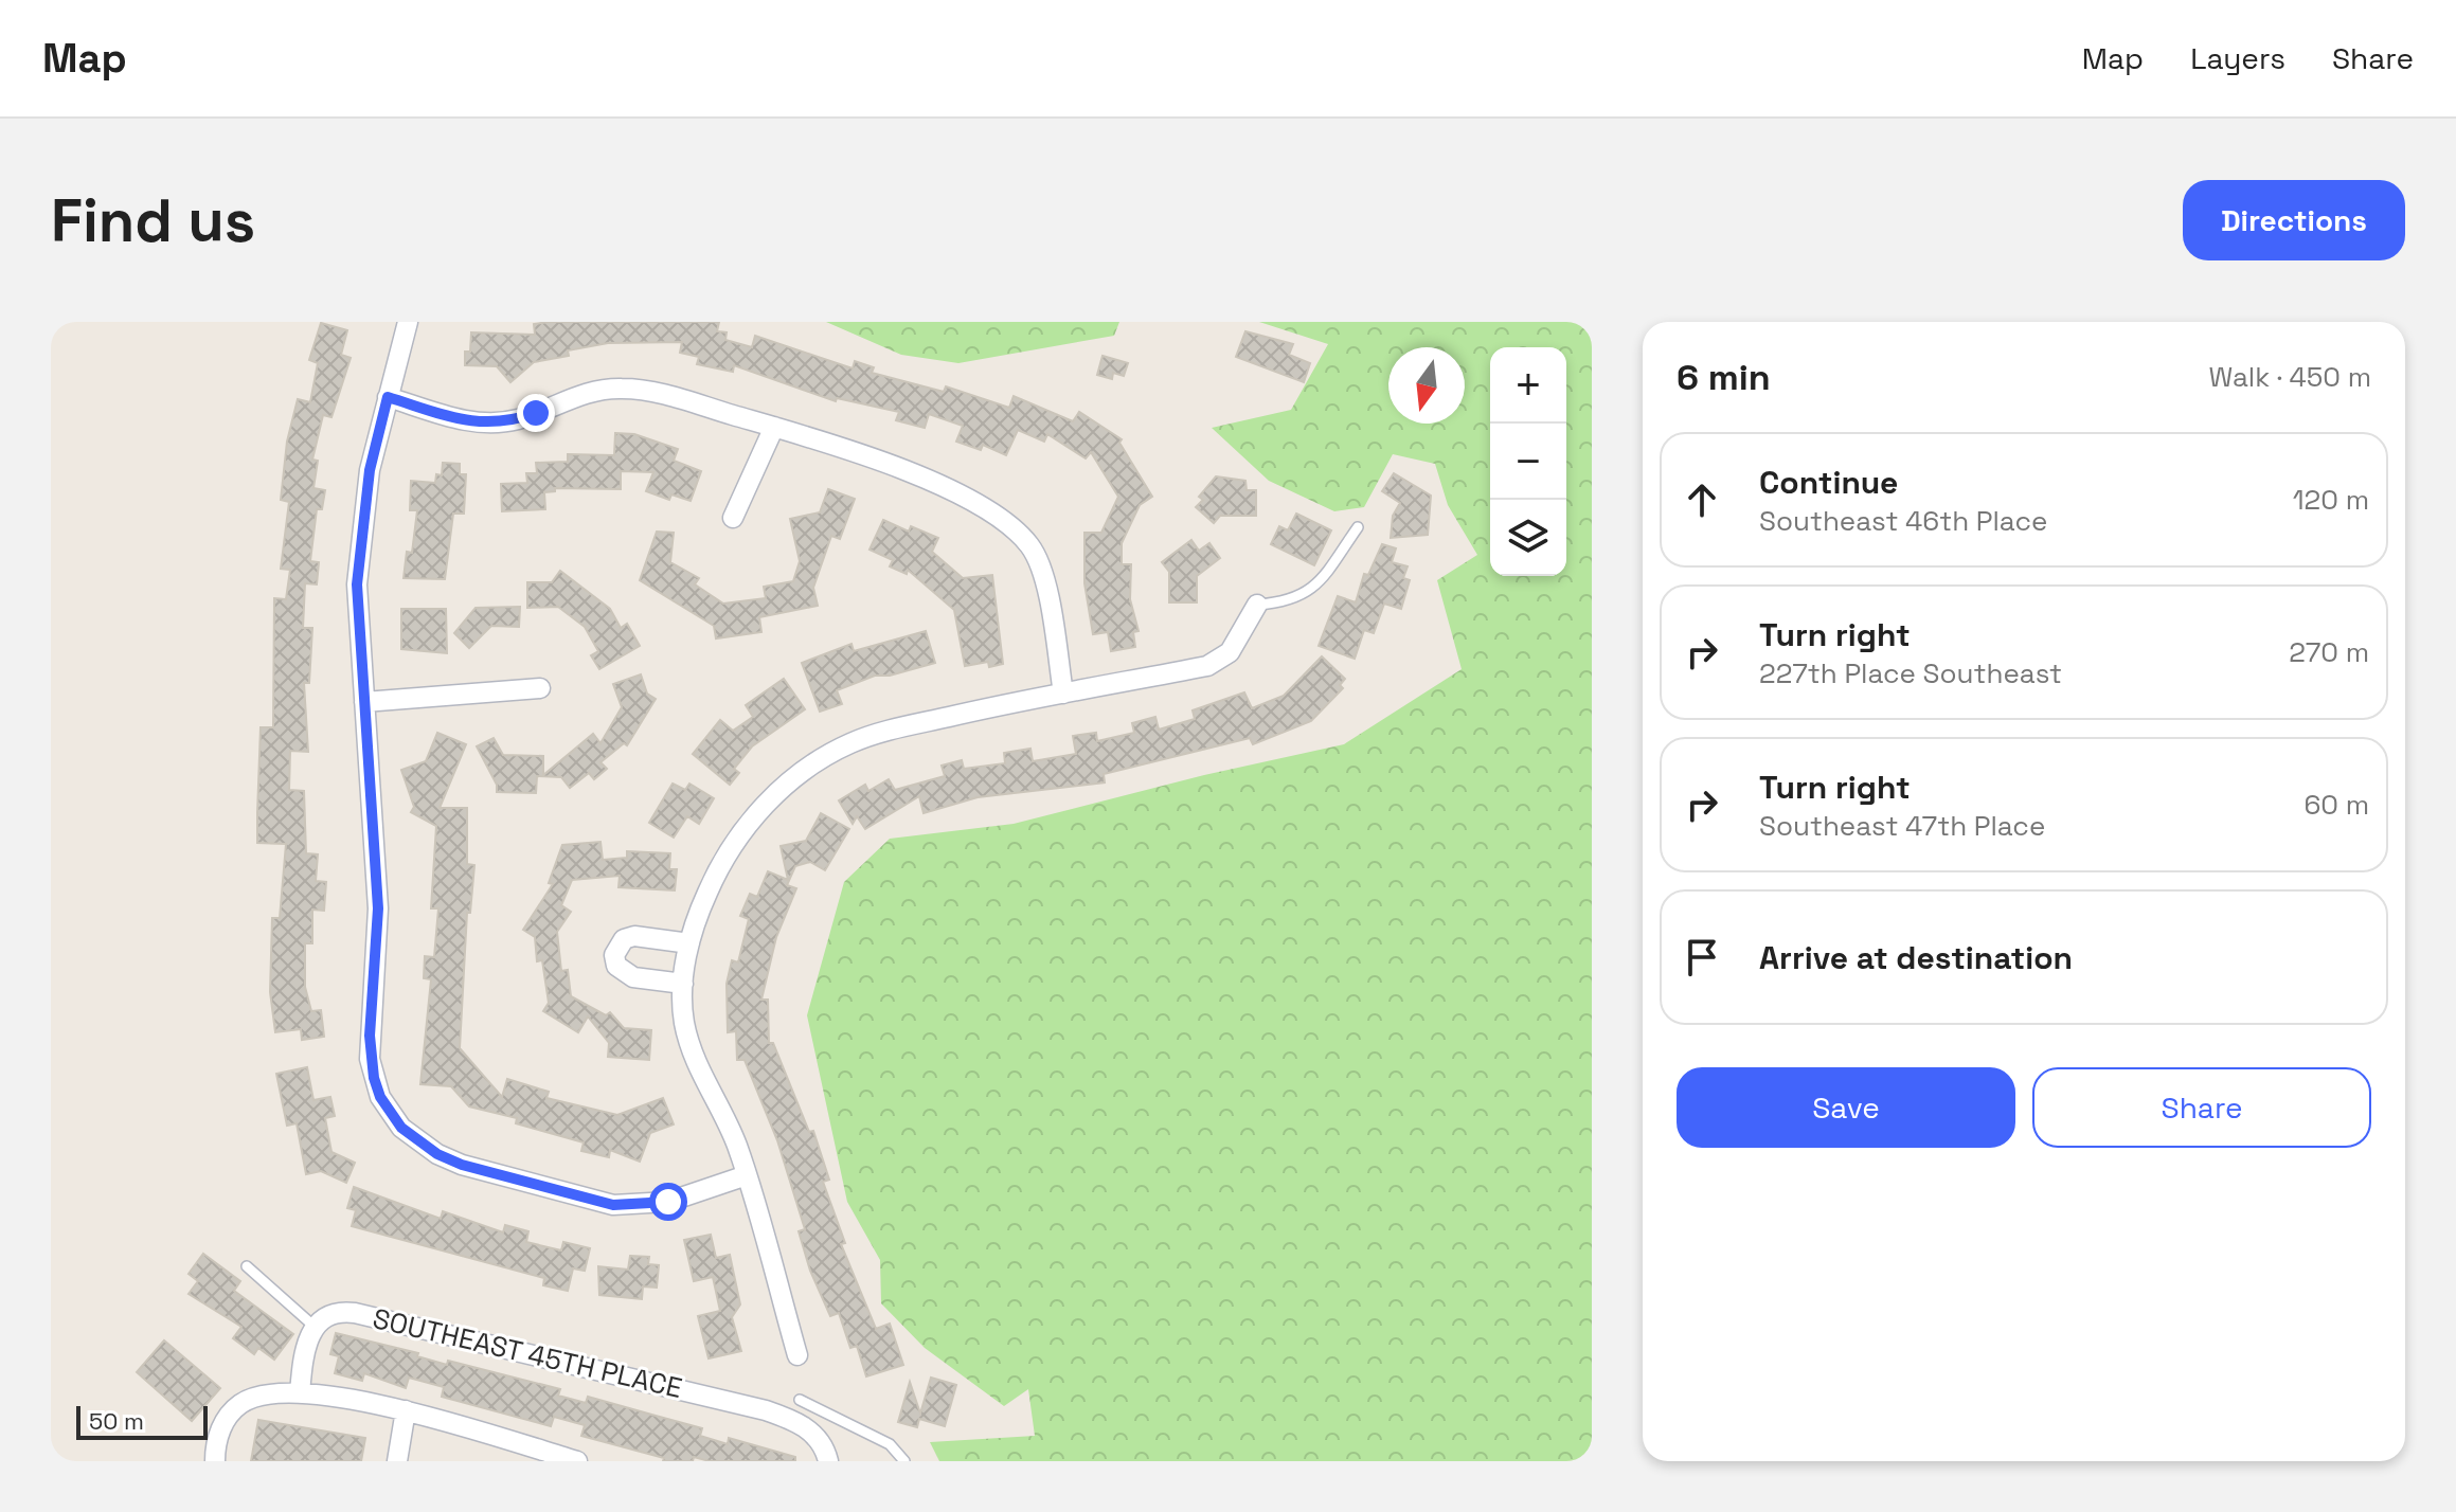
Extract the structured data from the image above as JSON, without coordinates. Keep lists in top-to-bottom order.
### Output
{
  "streets": {
    "street": ["SOUTHEAST 45TH PLACE"]
  },
  "scale_bar": "50 m",
  "north": "bottom",
  "page": {
    "header": "Map",
    "nav": ["Map", "Layers", "Share"],
    "buttons": [
      "Directions",
      ["Save", "Share"]
    ],
    "title": "Find us",
    "heading": ["6 min", "Walk · 450 m"],
    "map_buttons": ["+", "−"],
    "list": [
      ["Continue", "Southeast 46th Place", "120 m"],
      ["Turn right", "227th Place Southeast", "270 m"],
      ["Turn right", "Southeast 47th Place", "60 m"],
      "Arrive at destination"
    ],
    "scale": "50 m"
  }
}
